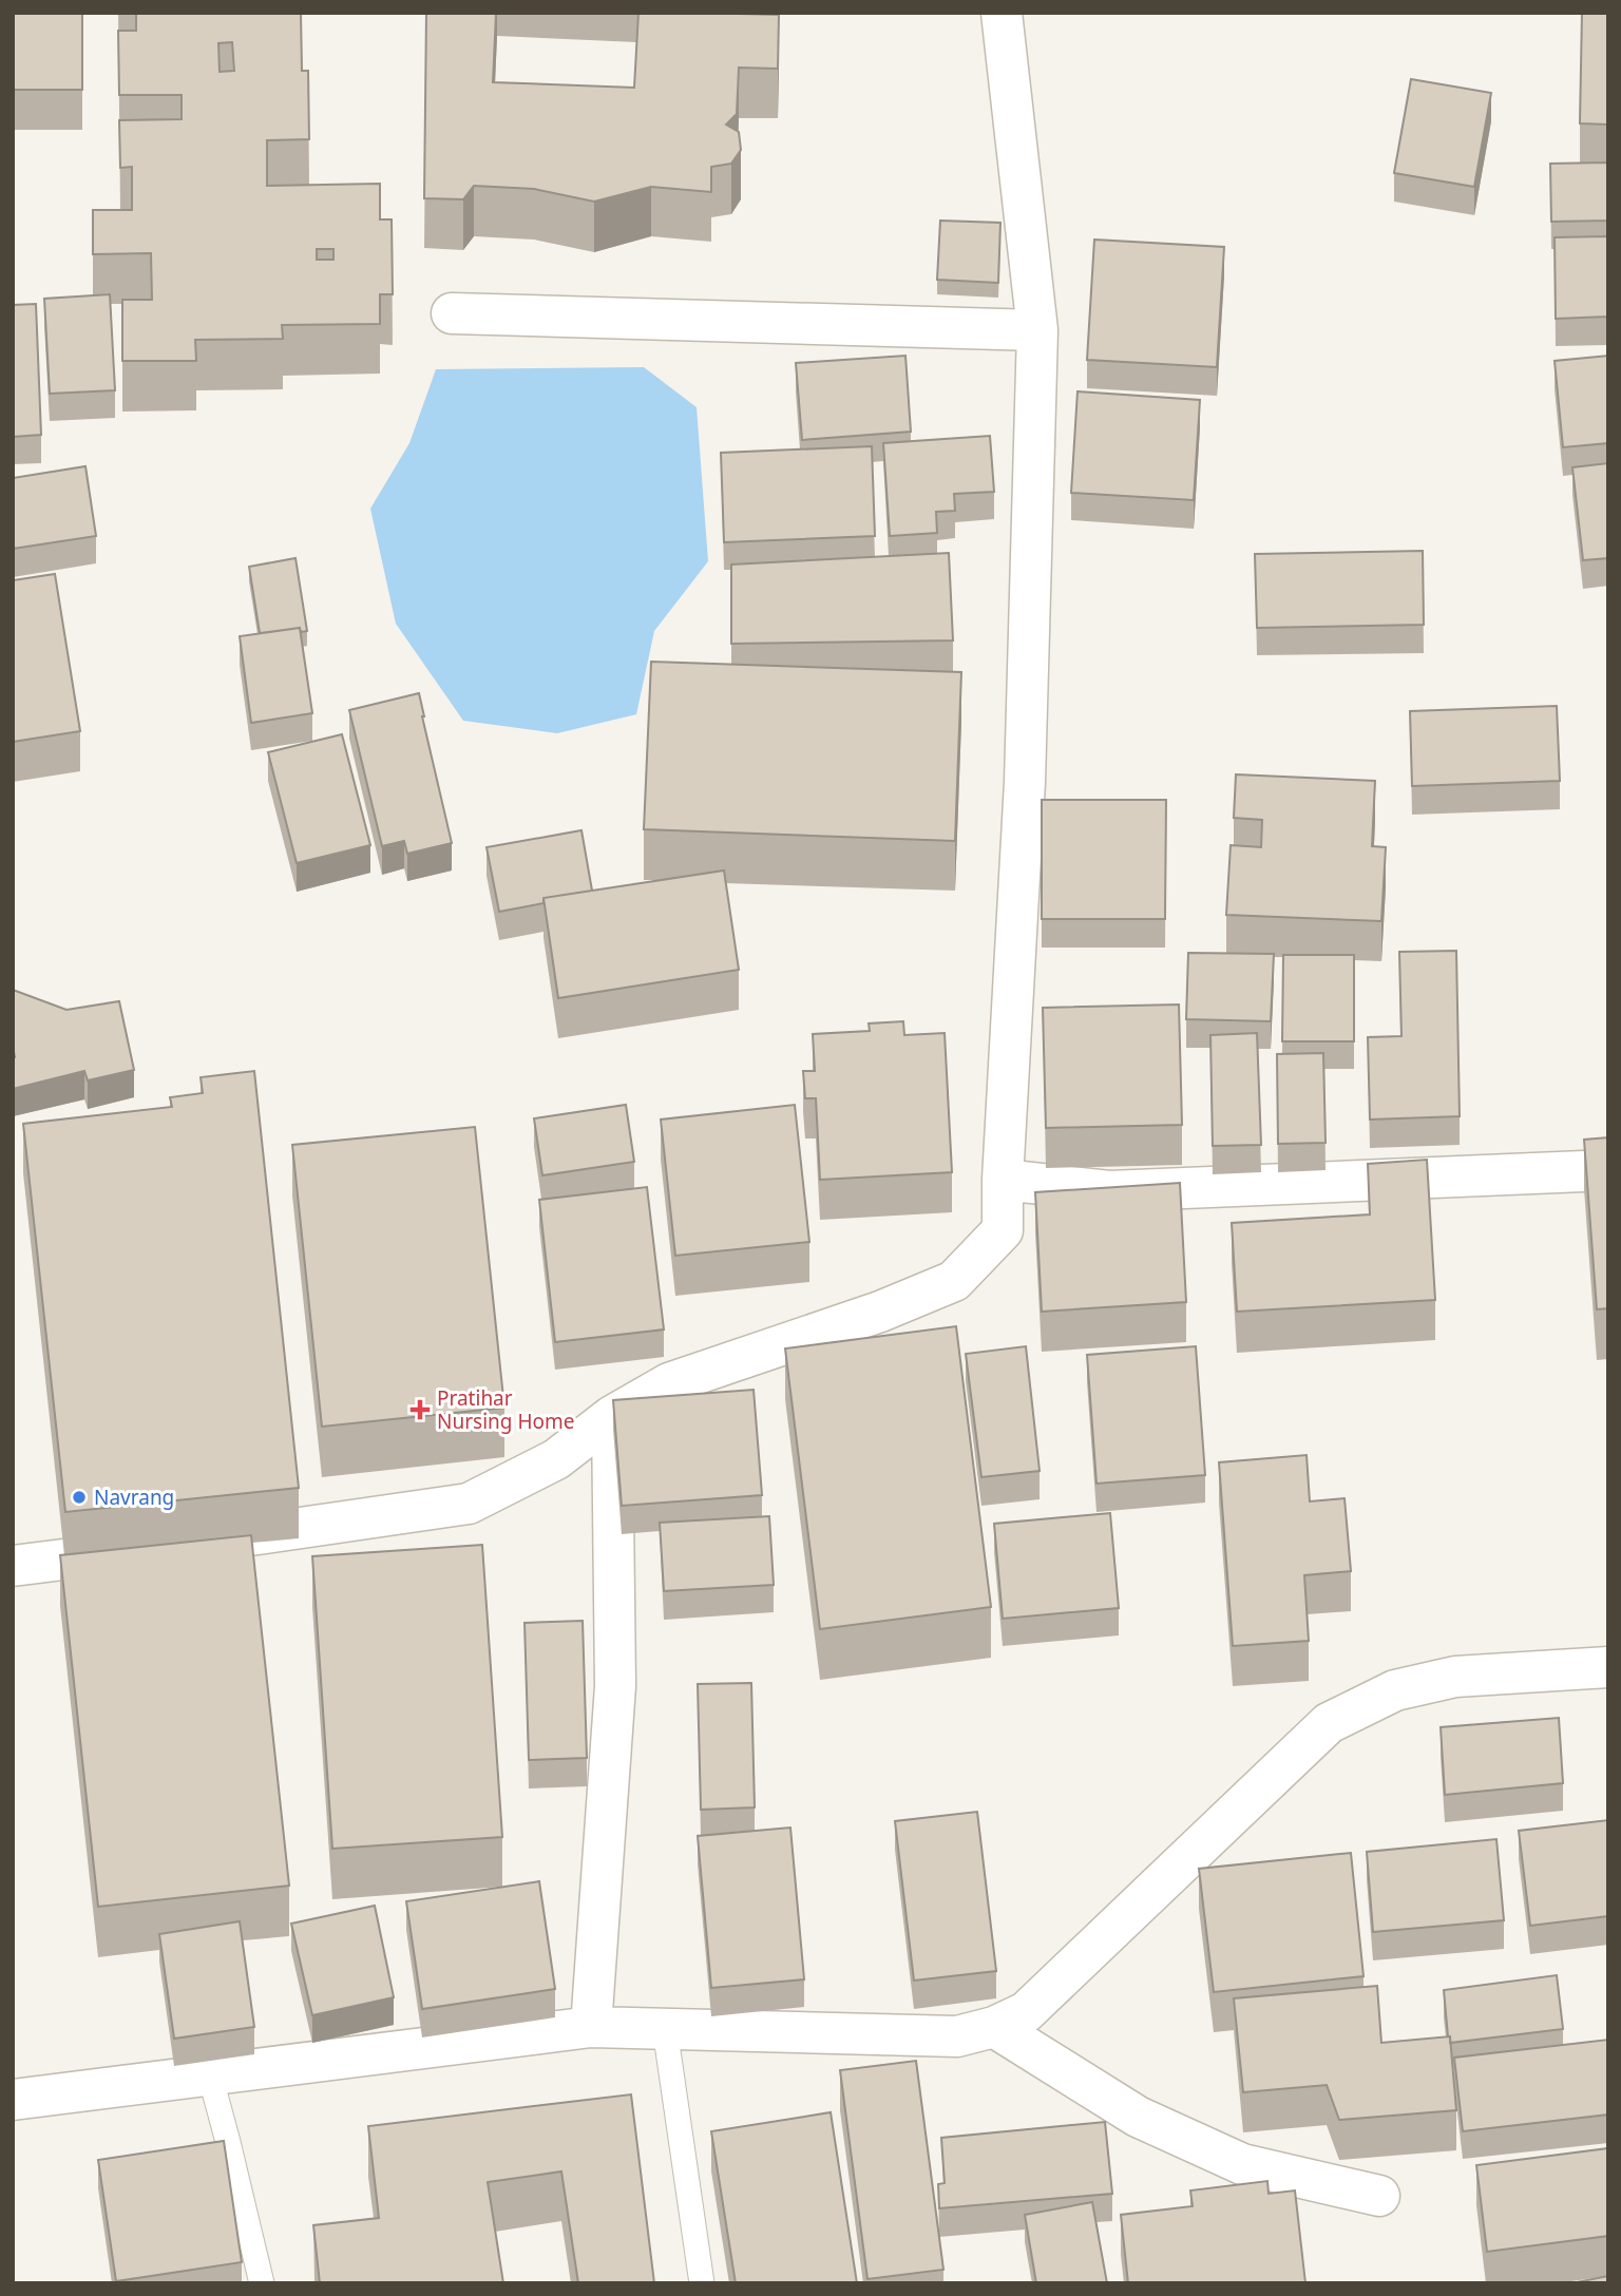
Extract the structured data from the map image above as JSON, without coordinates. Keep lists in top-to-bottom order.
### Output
{
  "places": {
    "health": ["Pratihar Nursing Home"],
    "other": ["Navrang"]
  }
}
